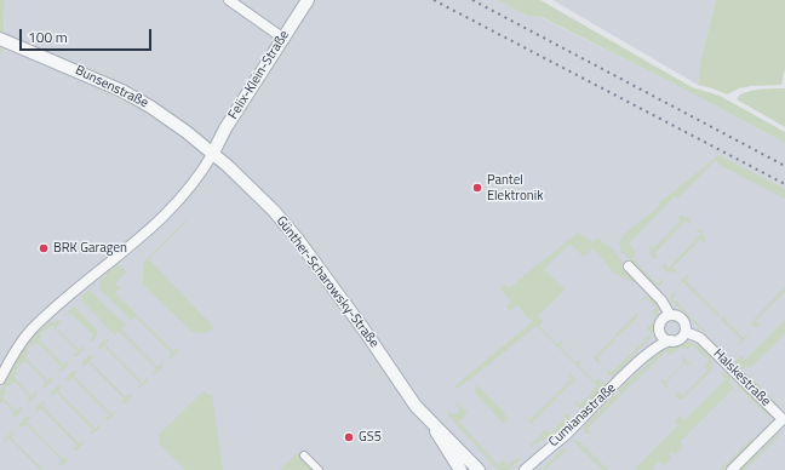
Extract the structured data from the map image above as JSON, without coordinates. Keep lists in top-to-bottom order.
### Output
{
  "streets": {
    "street": [
      "Felix-Klein-Straße",
      "Bunsenstraße",
      "Günther-Scharowsky-Straße",
      "Halskestraße",
      "Cumianastraße"
    ]
  },
  "crossings": [
    ["Felix-Klein-Straße", "Bunsenstraße"],
    ["Felix-Klein-Straße", "Günther-Scharowsky-Straße"],
    ["Bunsenstraße", "Günther-Scharowsky-Straße"],
    ["Halskestraße", "Cumianastraße"]
  ],
  "places": ["Pantel Elektronik", "BRK Garagen", "GS5"],
  "scale_bar": "100 m"
}
